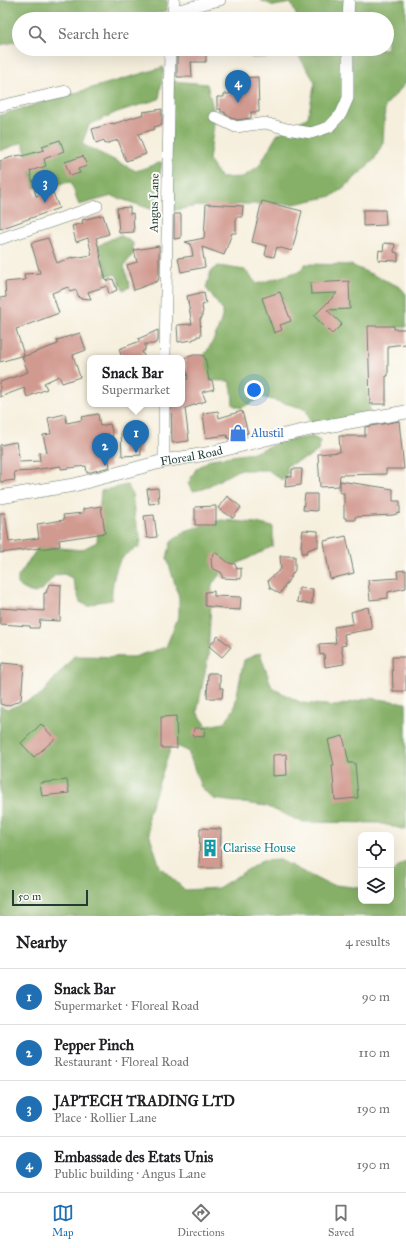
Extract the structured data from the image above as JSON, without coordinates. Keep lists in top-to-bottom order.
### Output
{
  "streets": {
    "main road": ["Floreal Road"],
    "street": ["Angus Lane"]
  },
  "places": {
    "shop": ["Alustil"],
    "building": ["Clarisse House"]
  },
  "scale_bar": "50 m",
  "page": {
    "search": "Search here",
    "pins": [
      "4",
      "3",
      "1",
      "2"
    ],
    "popup": ["Snack Bar", "Supermarket"],
    "scale": "50 m",
    "heading": ["Nearby", "4 results"],
    "list": [
      {
        "mark": "1",
        "name": "Snack Bar",
        "note": "Supermarket · Floreal Road",
        "value": "90 m"
      },
      {
        "mark": "2",
        "name": "Pepper Pinch",
        "note": "Restaurant · Floreal Road",
        "value": "110 m"
      },
      {
        "mark": "3",
        "name": "JAPTECH TRADING LTD",
        "note": "Place · Rollier Lane",
        "value": "190 m"
      },
      {
        "mark": "4",
        "name": "Embassade des Etats Unis",
        "note": "Public building · Angus Lane",
        "value": "190 m"
      }
    ],
    "nav": ["Map", "Directions", "Saved"]
  }
}
